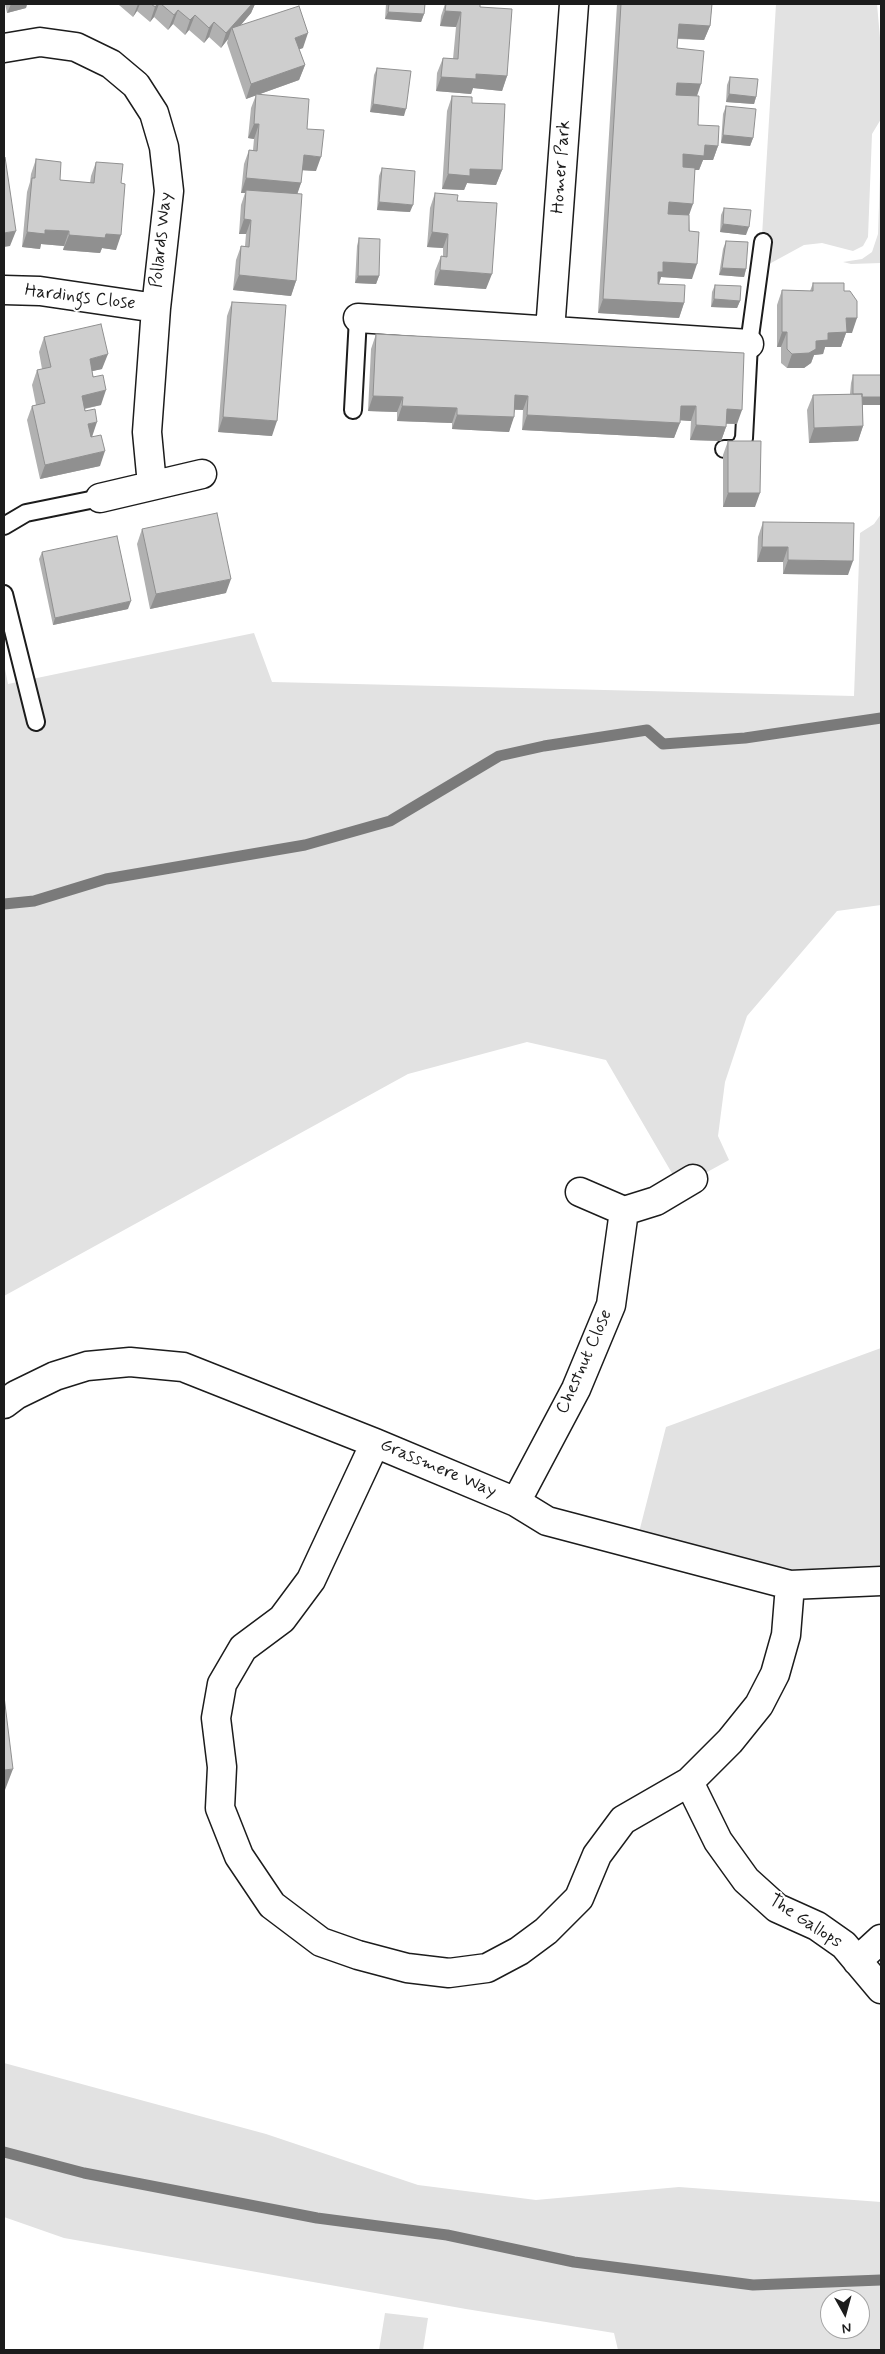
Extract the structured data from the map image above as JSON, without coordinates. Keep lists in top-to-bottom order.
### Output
{
  "streets": {
    "street": [
      "Homer Park",
      "Pollards Way",
      "Hardings Close",
      "Chestnut Close",
      "Grassmere Way",
      "The Gallops"
    ]
  },
  "crossings": [
    ["Pollards Way", "Hardings Close"],
    ["Chestnut Close", "Grassmere Way"]
  ],
  "north": "bottom"
}
